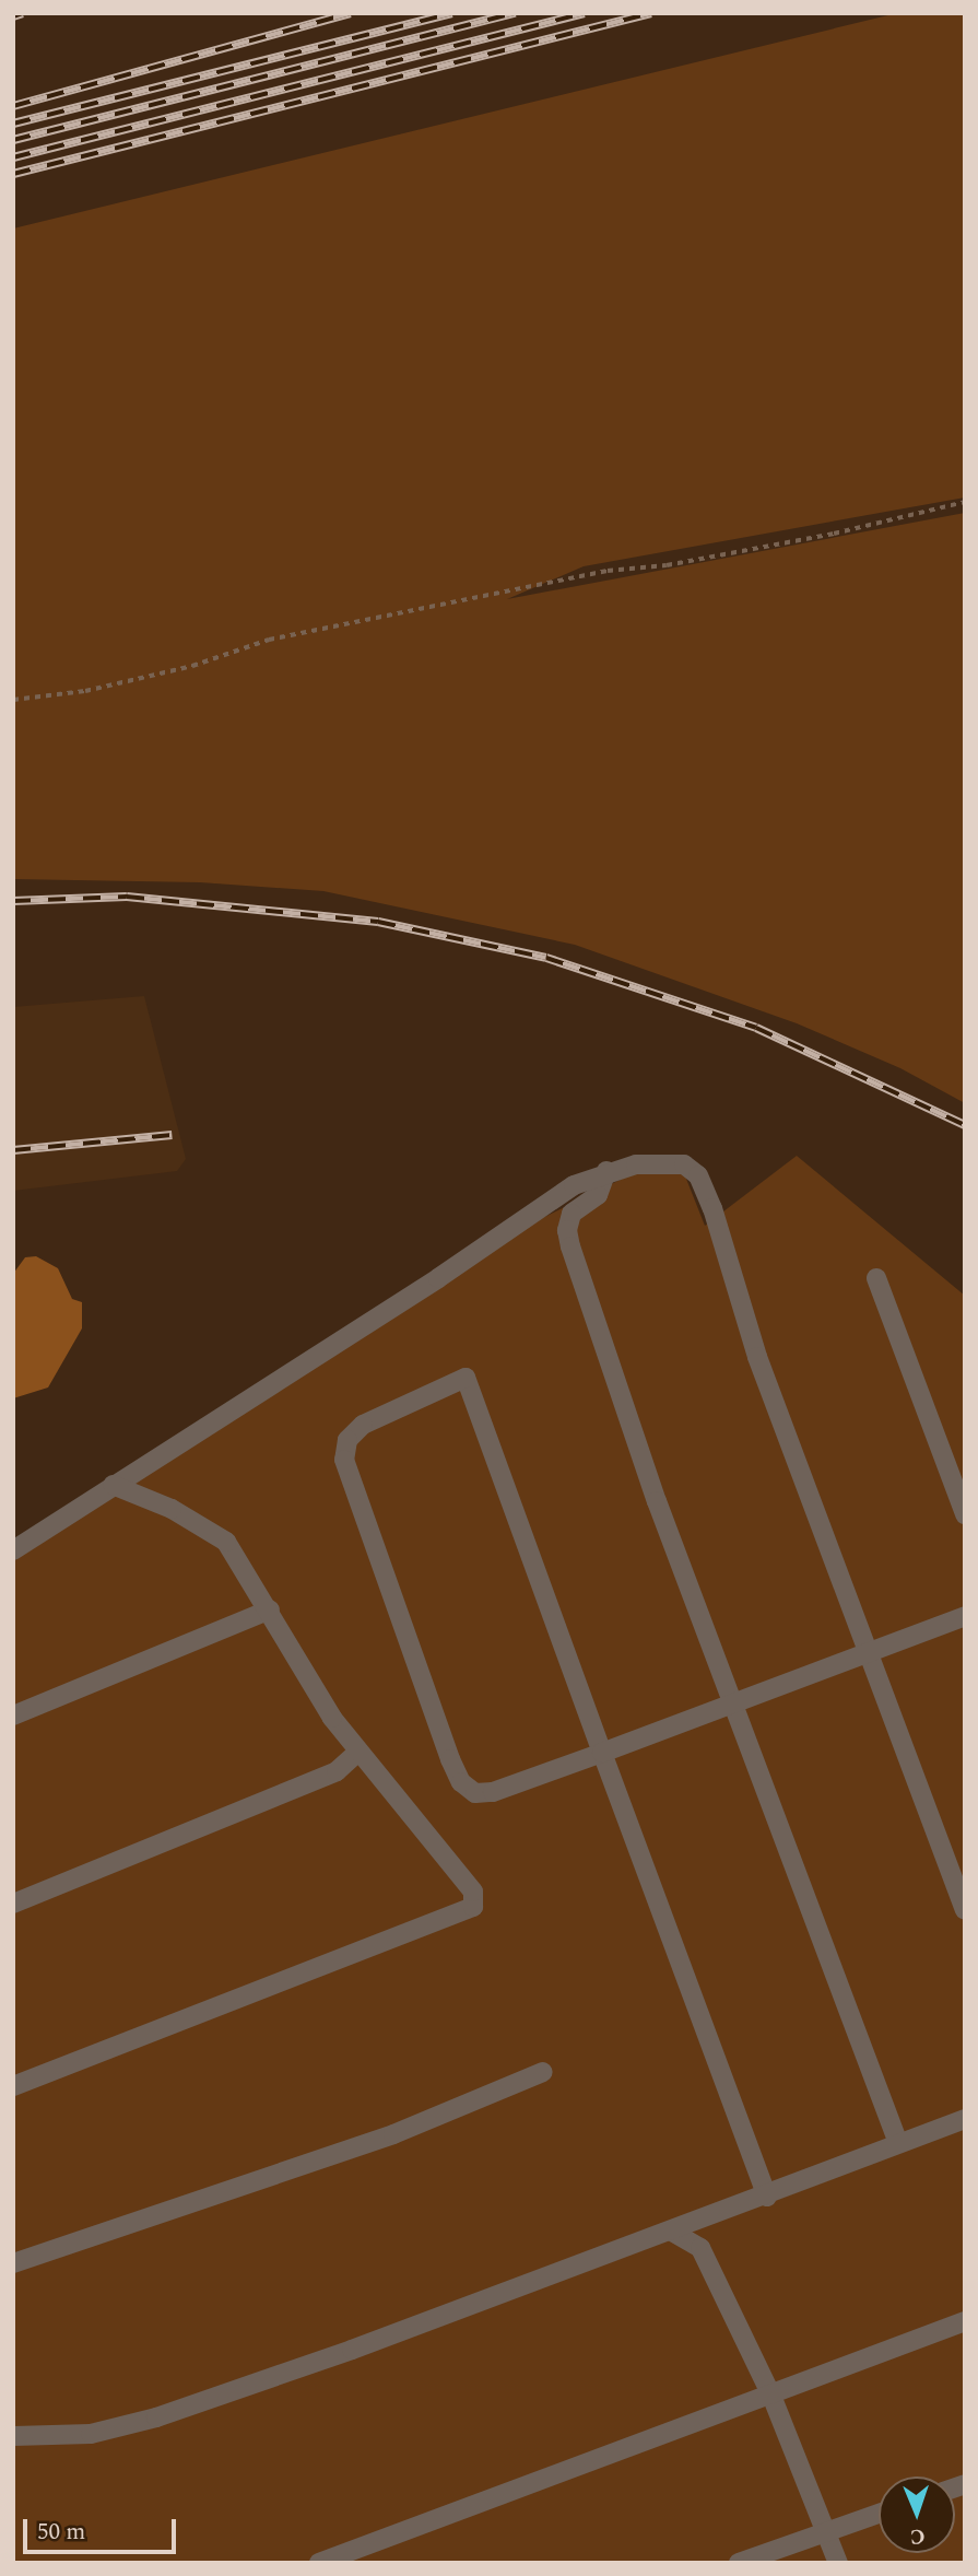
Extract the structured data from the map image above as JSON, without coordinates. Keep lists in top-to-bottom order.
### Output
{
  "scale_bar": "50 m",
  "north": "bottom"
}
